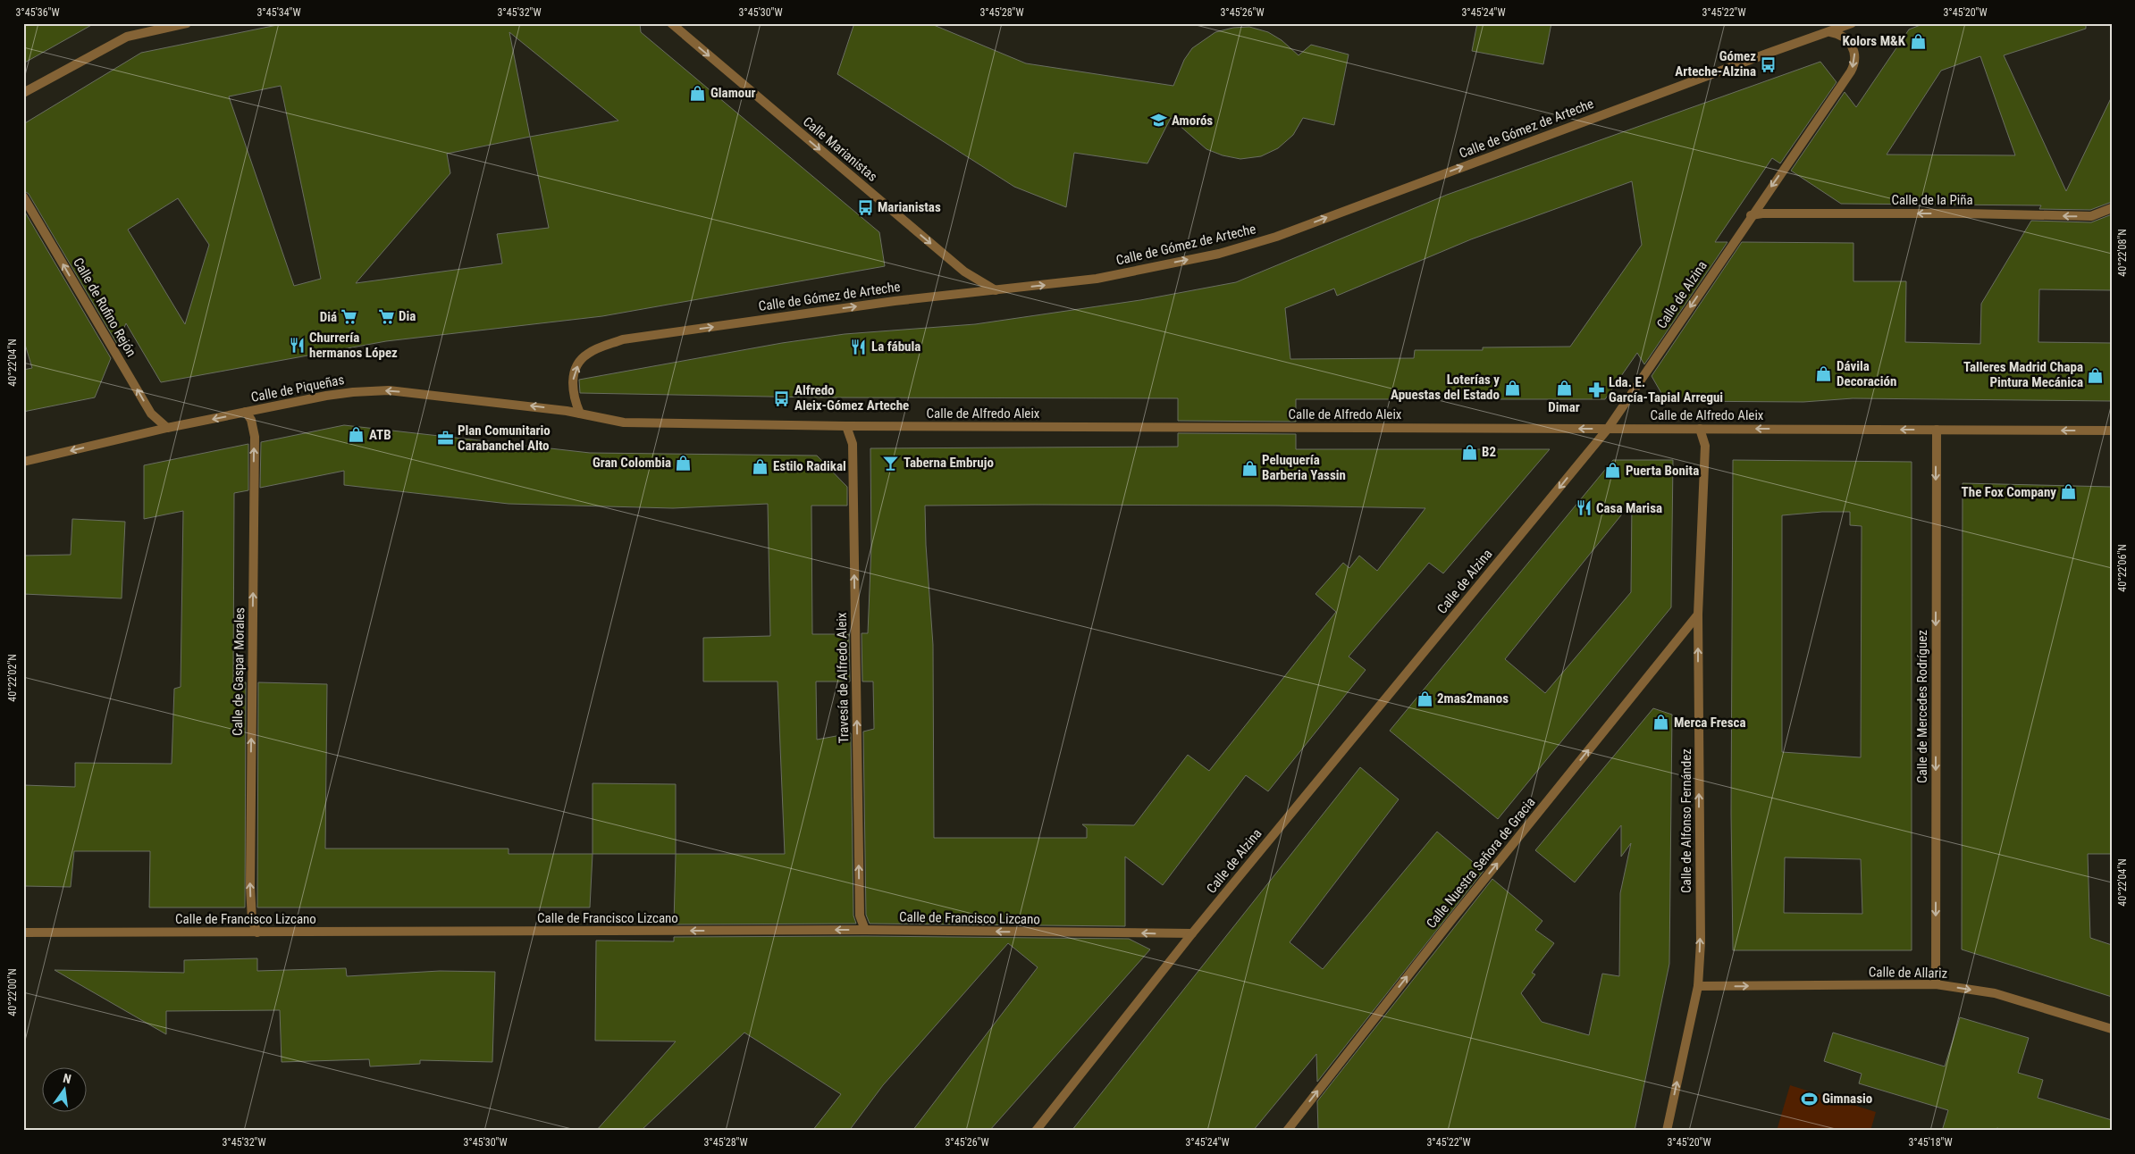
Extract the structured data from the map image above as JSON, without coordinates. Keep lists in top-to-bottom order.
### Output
{
  "streets": {
    "street": [
      "Calle de Gómez de Arteche",
      "Calle Marianistas",
      "Calle de la Piña",
      "Calle de Alzina",
      "Calle de Rufino Rejón",
      "Calle de Piqueñas",
      "Calle de Alfredo Aleix",
      "Calle de Gaspar Morales",
      "Travesía de Alfredo Aleix",
      "Calle de Mercedes Rodríguez",
      "Calle de Alfonso Fernández",
      "Calle Nuestra Señora de Gracia",
      "Calle de Francisco Lizcano",
      "Calle de Allariz"
    ]
  },
  "crossings": [
    ["Calle de Gómez de Arteche", "Calle Marianistas"],
    ["Calle de Gómez de Arteche", "Calle de Alzina"],
    ["Calle de Gómez de Arteche", "Calle de Piqueñas"],
    ["Calle de Gómez de Arteche", "Calle de Alfredo Aleix"],
    ["Calle de la Piña", "Calle de Alzina"],
    ["Calle de Alzina", "Calle de Alfredo Aleix"],
    ["Calle de Alzina", "Calle de Francisco Lizcano"],
    ["Calle de Rufino Rejón", "Calle de Piqueñas"],
    ["Calle de Piqueñas", "Calle de Alfredo Aleix"],
    ["Calle de Piqueñas", "Calle de Gaspar Morales"],
    ["Calle de Alfredo Aleix", "Travesía de Alfredo Aleix"],
    ["Calle de Alfredo Aleix", "Calle de Mercedes Rodríguez"],
    ["Calle de Alfredo Aleix", "Calle de Alfonso Fernández"],
    ["Calle de Gaspar Morales", "Calle de Francisco Lizcano"],
    ["Travesía de Alfredo Aleix", "Calle de Francisco Lizcano"],
    ["Calle de Mercedes Rodríguez", "Calle de Allariz"],
    ["Calle de Alfonso Fernández", "Calle Nuestra Señora de Gracia"],
    ["Calle de Alfonso Fernández", "Calle de Allariz"]
  ],
  "one_way": [
    "Calle de Gómez de Arteche",
    "Calle Marianistas",
    "Calle de la Piña",
    "Calle de Alzina",
    "Calle de Rufino Rejón",
    "Calle de Piqueñas",
    "Calle de Alfredo Aleix",
    "Calle de Gaspar Morales",
    "Travesía de Alfredo Aleix",
    "Calle de Mercedes Rodríguez",
    "Calle de Alfonso Fernández",
    "Calle Nuestra Señora de Gracia",
    "Calle de Francisco Lizcano",
    "Calle de Allariz"
  ],
  "places": {
    "shop": [
      "Kolors M&K",
      "Glamour",
      "Dávila Decoración",
      "Talleres Madrid Chapa Pintura Mecánica",
      "Loterías y Apuestas del Estado",
      "Dimar",
      "ATB",
      "B2",
      "Gran Colombia",
      "Estilo Radikal",
      "Peluquería Barberia Yassin",
      "Puerta Bonita",
      "The Fox Company",
      "2mas2manos",
      "Merca Fresca"
    ],
    "bus stop": ["Gómez Arteche-Alzina", "Marianistas", "Alfredo Aleix-Gómez Arteche"],
    "school or university": ["Amorós"],
    "supermarket": ["Dia", "Diá"],
    "restaurant": ["Churrería hermanos López", "La fábula", "Casa Marisa"],
    "pharmacy": ["Lda. E. García-Tapial Arregui"],
    "office": ["Plan Comunitario Carabanchel Alto"],
    "bar": ["Taberna Embrujo"],
    "sports": ["Gimnasio"]
  },
  "north": "top",
  "coordinates": [
    "3°45'36\"W",
    "3°45'34\"W",
    "3°45'32\"W",
    "3°45'30\"W",
    "3°45'28\"W",
    "3°45'26\"W",
    "3°45'24\"W",
    "3°45'22\"W",
    "3°45'20\"W",
    "40°22'08\"N",
    "40°22'04\"N",
    "40°22'06\"N",
    "40°22'02\"N",
    "40°22'00\"N",
    "3°45'18\"W"
  ]
}
